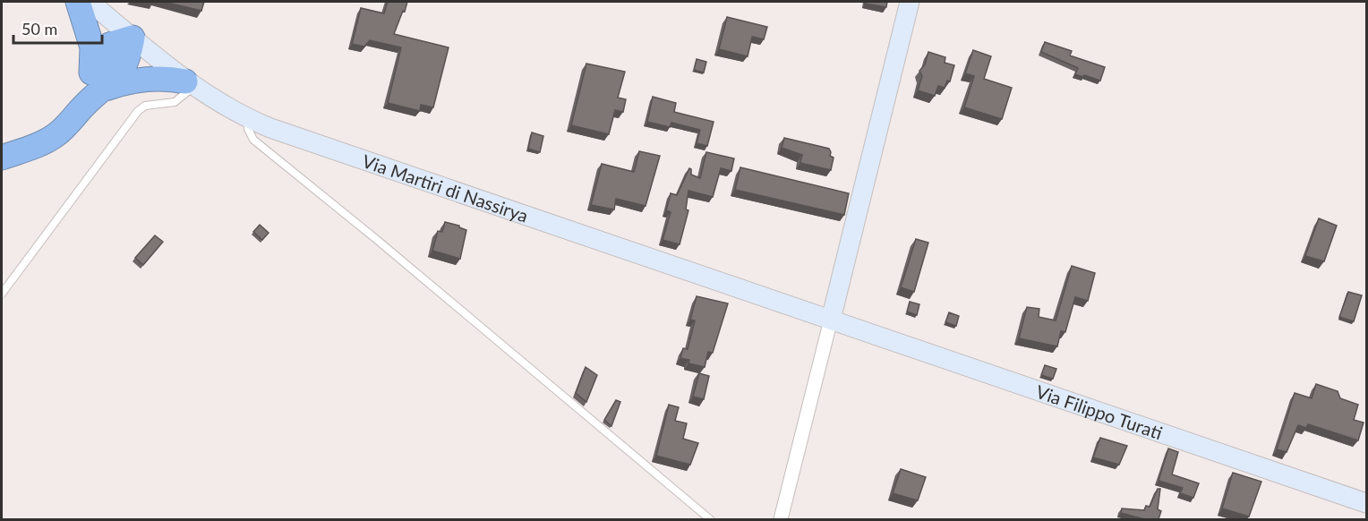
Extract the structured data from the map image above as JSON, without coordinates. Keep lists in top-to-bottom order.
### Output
{
  "streets": {
    "street": ["Via Martiri di Nassirya", "Via Filippo Turati"]
  },
  "crossings": [
    ["Via Martiri di Nassirya", "Via Filippo Turati"]
  ],
  "scale_bar": "50 m"
}
